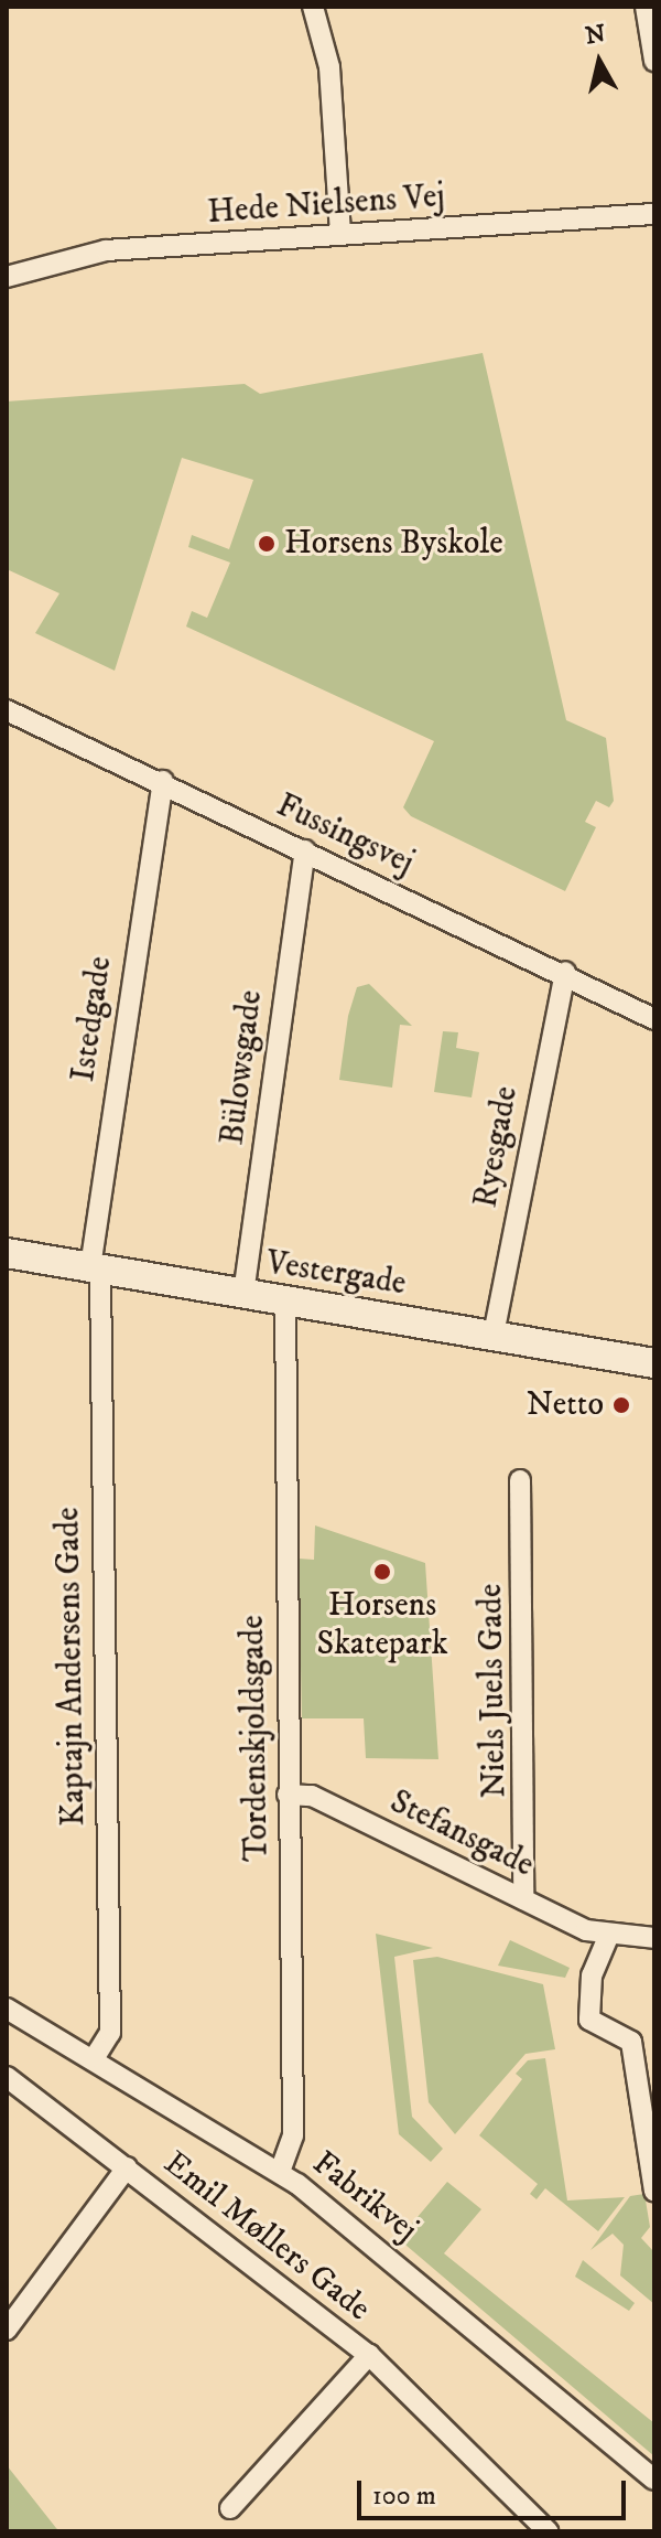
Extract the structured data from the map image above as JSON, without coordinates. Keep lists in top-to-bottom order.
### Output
{
  "streets": {
    "main road": ["Vestergade"],
    "street": [
      "Hede Nielsens Vej",
      "Fussingsvej",
      "Istedgade",
      "Bülowsgade",
      "Ryesgade",
      "Kaptajn Andersens Gade",
      "Niels Juels Gade",
      "Tordenskjoldsgade",
      "Stefansgade",
      "Fabrikvej",
      "Emil Møllers Gade"
    ]
  },
  "crossings": [
    ["Fussingsvej", "Istedgade"],
    ["Fussingsvej", "Bülowsgade"],
    ["Fussingsvej", "Ryesgade"],
    ["Istedgade", "Vestergade"],
    ["Istedgade", "Kaptajn Andersens Gade"],
    ["Bülowsgade", "Vestergade"],
    ["Ryesgade", "Vestergade"],
    ["Vestergade", "Kaptajn Andersens Gade"],
    ["Vestergade", "Tordenskjoldsgade"],
    ["Kaptajn Andersens Gade", "Fabrikvej"],
    ["Niels Juels Gade", "Stefansgade"],
    ["Tordenskjoldsgade", "Stefansgade"],
    ["Tordenskjoldsgade", "Fabrikvej"]
  ],
  "places": ["Horsens Byskole", "Netto", "Horsens Skatepark"],
  "scale_bar": "100 m",
  "north": "top"
}
